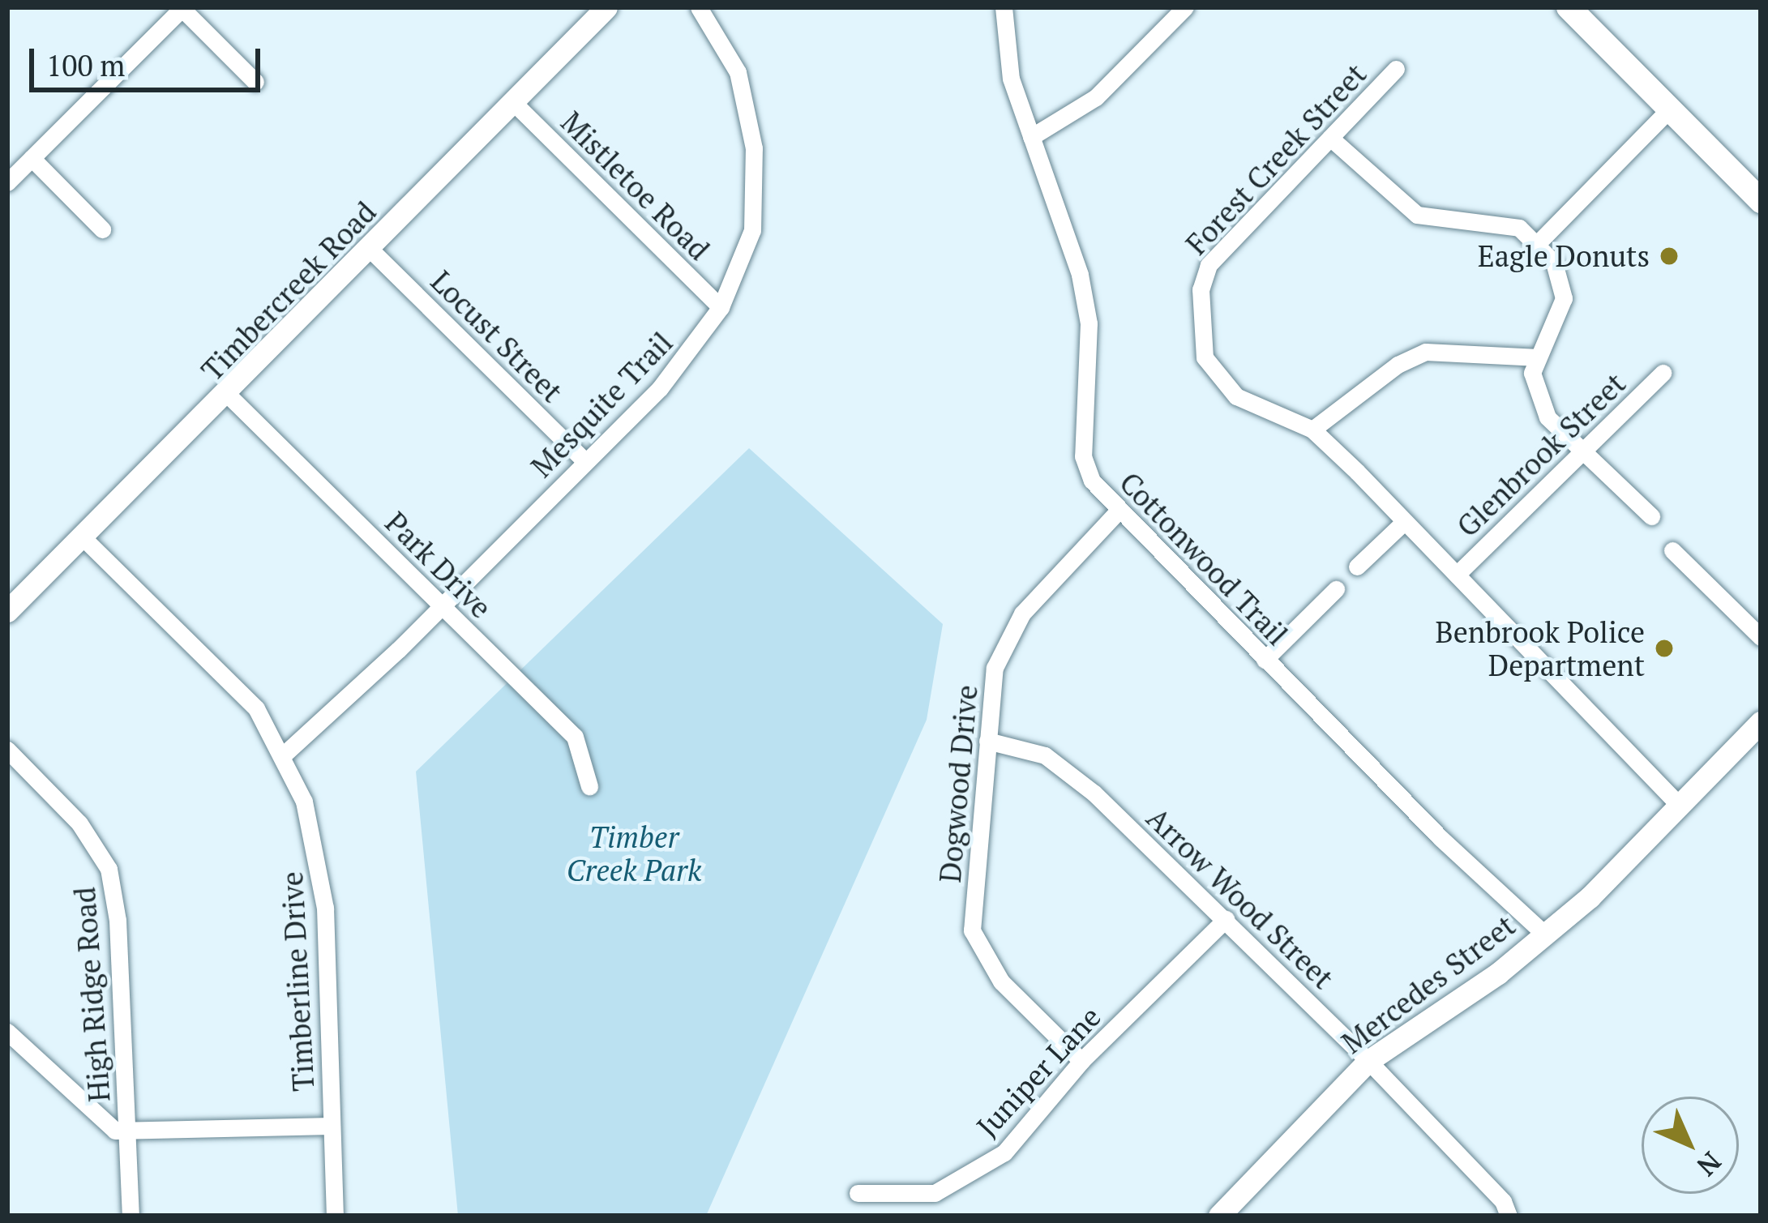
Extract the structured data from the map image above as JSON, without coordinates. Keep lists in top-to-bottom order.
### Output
{
  "streets": {
    "street": [
      "Forest Creek Street",
      "Mistletoe Road",
      "Timbercreek Road",
      "Locust Street",
      "Mesquite Trail",
      "Glenbrook Street",
      "Cottonwood Trail",
      "Park Drive",
      "Dogwood Drive",
      "Arrow Wood Street",
      "Timberline Drive",
      "Mercedes Street",
      "High Ridge Road",
      "Juniper Lane"
    ]
  },
  "crossings": [
    ["Forest Creek Street", "Glenbrook Street"],
    ["Forest Creek Street", "Mercedes Street"],
    ["Mistletoe Road", "Timbercreek Road"],
    ["Mistletoe Road", "Mesquite Trail"],
    ["Timbercreek Road", "Locust Street"],
    ["Timbercreek Road", "Park Drive"],
    ["Timbercreek Road", "Timberline Drive"],
    ["Locust Street", "Mesquite Trail"],
    ["Mesquite Trail", "Park Drive"],
    ["Mesquite Trail", "Timberline Drive"],
    ["Cottonwood Trail", "Dogwood Drive"],
    ["Cottonwood Trail", "Mercedes Street"],
    ["Dogwood Drive", "Arrow Wood Street"],
    ["Dogwood Drive", "Juniper Lane"],
    ["Arrow Wood Street", "Mercedes Street"],
    ["Arrow Wood Street", "Juniper Lane"]
  ],
  "parks": ["Timber Creek Park"],
  "places": ["Eagle Donuts", "Benbrook Police Department"],
  "scale_bar": "100 m",
  "north": "bottom right"
}
